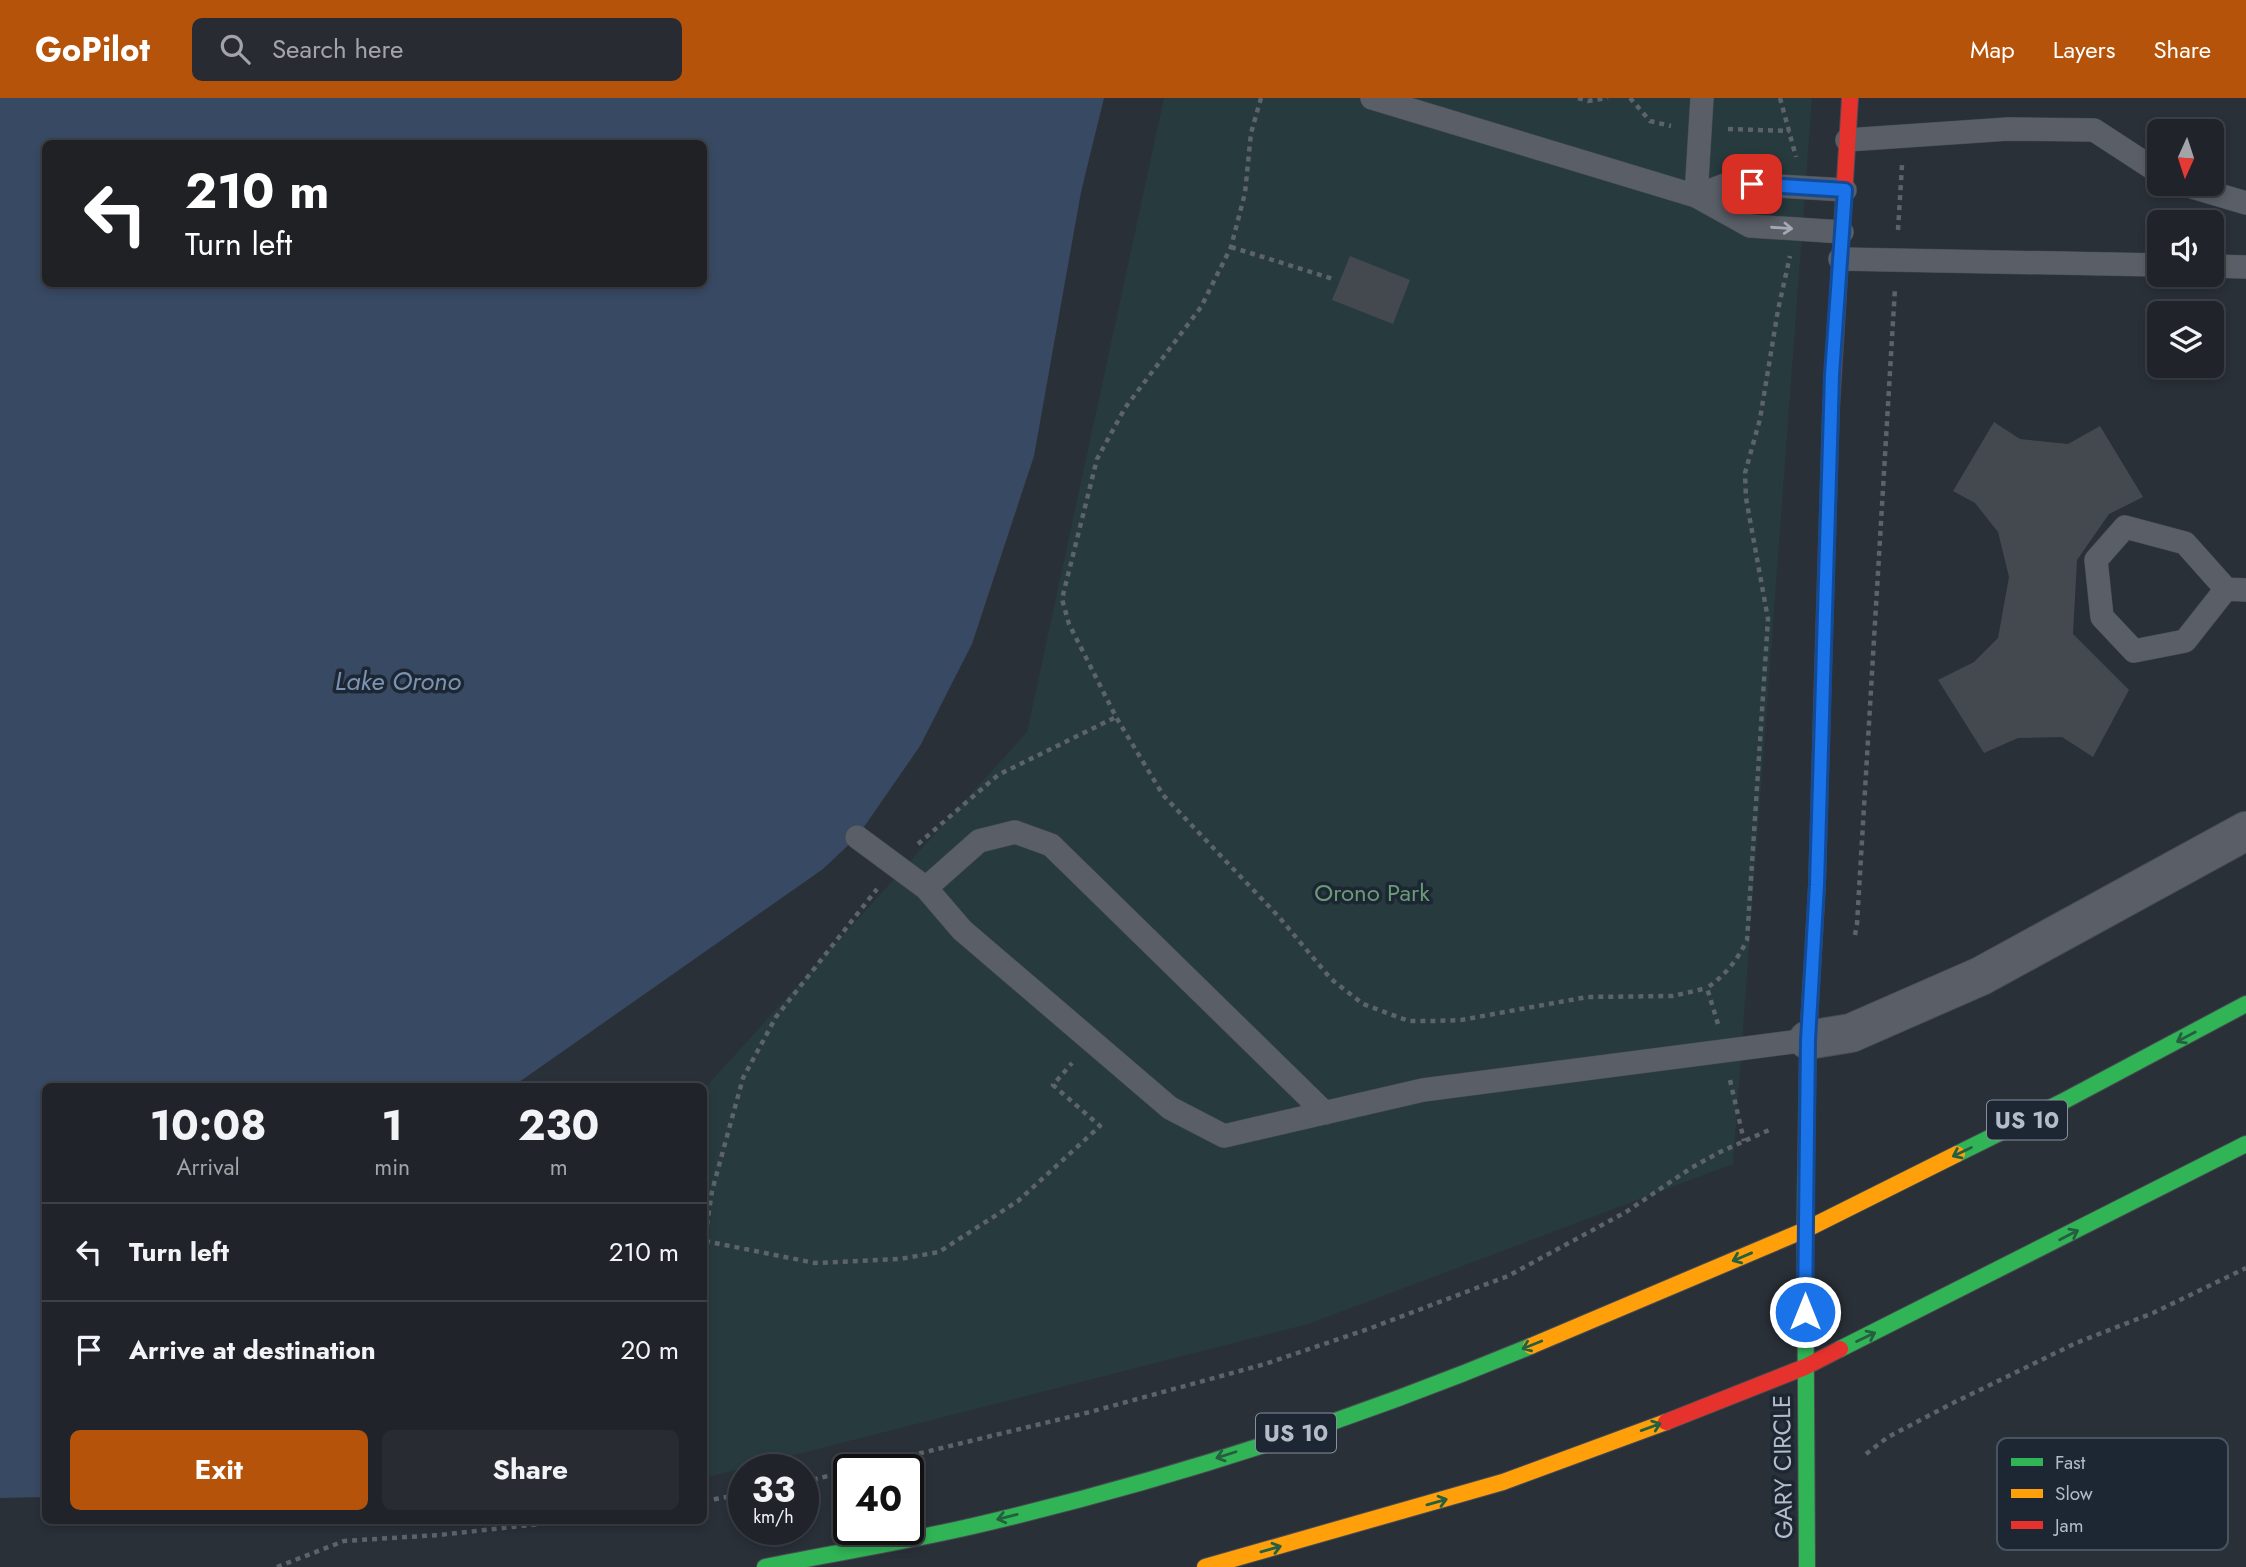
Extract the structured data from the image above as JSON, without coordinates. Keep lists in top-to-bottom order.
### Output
{
  "streets": {
    "main road": ["US 10", "GARY CIRCLE"]
  },
  "crossings": [
    ["US 10", "GARY CIRCLE"]
  ],
  "water": ["Lake Orono"],
  "parks": ["Orono Park"],
  "legend": ["Fast", "Slow", "Jam"],
  "north": "bottom",
  "page": {
    "header": "GoPilot",
    "search": "Search here",
    "nav": ["Map", "Layers", "Share"],
    "turn": ["210 m", "Turn left"],
    "eta": [
      "10:08",
      "Arrival",
      "1",
      "min",
      "230",
      "m"
    ],
    "list": [
      {
        "name": "Turn left",
        "value": "210 m"
      },
      {
        "name": "Arrive at destination",
        "value": "20 m"
      }
    ],
    "buttons": ["Exit", "Share"],
    "speed": "33 km/h",
    "limit": "40"
  }
}
